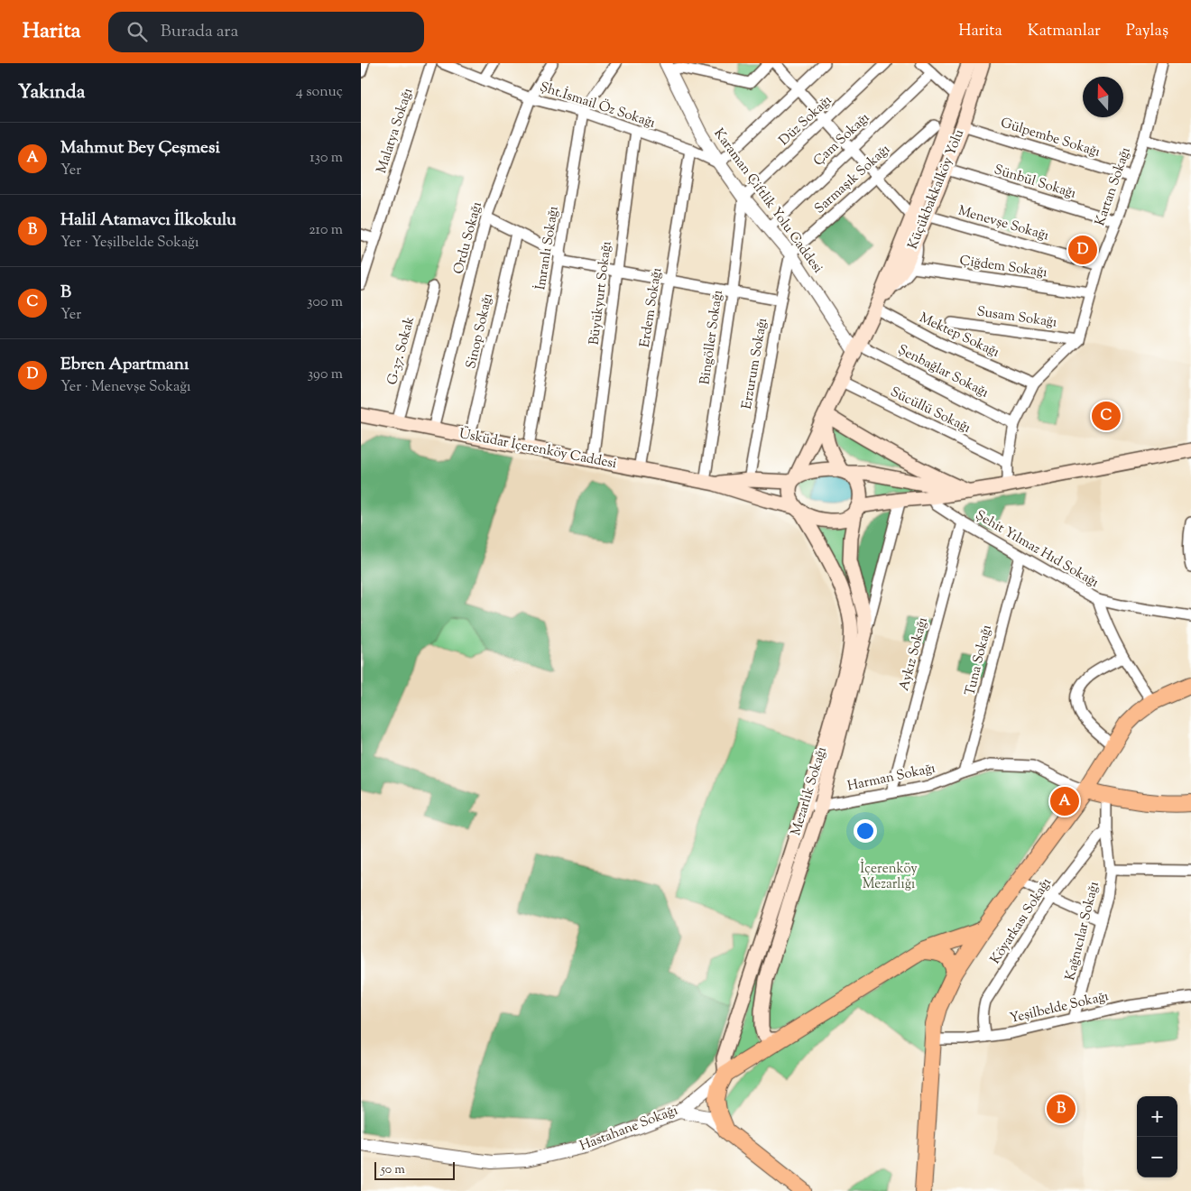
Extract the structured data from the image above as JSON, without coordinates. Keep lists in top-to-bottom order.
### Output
{
  "streets": {
    "main road": [
      "Küçükbakkalköy Yolu",
      "Üsküdar İçerenköy Caddesi",
      "Mezarlık Sokağı",
      "Hastahane Sokağı"
    ],
    "street": [
      "Şht.İsmail Öz Sokağı",
      "Düz Sokağı",
      "Malatya Sokağı",
      "Gülpembe Sokağı",
      "Çam Sokağı",
      "Sarmaşık Sokağı",
      "Sünbül Sokağı",
      "Kartan Sokağı",
      "Karaman Çiftlik Yolu Caddesi",
      "Menevşe Sokağı",
      "Ordu Sokağı",
      "İmranlı Sokağı",
      "Çiğdem Sokağı",
      "Büyükyurt Sokağı",
      "Erdem Sokağı",
      "Susam Sokağı",
      "Sinop Sokağı",
      "Mektep Sokağı",
      "Bingöller Sokağı",
      "G-37. Sokak",
      "Erzurum Sokağı",
      "Şenbağlar Sokağı",
      "Sücüllü Sokağı",
      "Şehit Yılmaz Hıd Sokağı",
      "Aykız Sokağı",
      "Tuna Sokağı",
      "Harman Sokağı",
      "Köyarkası Sokağı",
      "Kağnıcılar Sokağı",
      "Yeşilbelde Sokağı"
    ]
  },
  "crossings": [
    ["Şht.İsmail Öz Sokağı", "Karaman Çiftlik Yolu Caddesi"],
    ["Şht.İsmail Öz Sokağı", "Ordu Sokağı"],
    ["Şht.İsmail Öz Sokağı", "İmranlı Sokağı"],
    ["Şht.İsmail Öz Sokağı", "Büyükyurt Sokağı"],
    ["Şht.İsmail Öz Sokağı", "Erdem Sokağı"],
    ["Düz Sokağı", "Karaman Çiftlik Yolu Caddesi"],
    ["Düz Sokağı", "Bingöller Sokağı"],
    ["Gülpembe Sokağı", "Kartan Sokağı"],
    ["Gülpembe Sokağı", "Küçükbakkalköy Yolu"],
    ["Çam Sokağı", "Karaman Çiftlik Yolu Caddesi"],
    ["Sarmaşık Sokağı", "Karaman Çiftlik Yolu Caddesi"],
    ["Sarmaşık Sokağı", "Erzurum Sokağı"],
    ["Sünbül Sokağı", "Kartan Sokağı"],
    ["Sünbül Sokağı", "Küçükbakkalköy Yolu"],
    ["Kartan Sokağı", "Menevşe Sokağı"],
    ["Kartan Sokağı", "Çiğdem Sokağı"],
    ["Kartan Sokağı", "Susam Sokağı"],
    ["Küçükbakkalköy Yolu", "Karaman Çiftlik Yolu Caddesi"],
    ["Küçükbakkalköy Yolu", "Menevşe Sokağı"],
    ["Küçükbakkalköy Yolu", "Mektep Sokağı"],
    ["Küçükbakkalköy Yolu", "Şenbağlar Sokağı"],
    ["Küçükbakkalköy Yolu", "Sücüllü Sokağı"],
    ["Küçükbakkalköy Yolu", "Mezarlık Sokağı"],
    ["Karaman Çiftlik Yolu Caddesi", "Bingöller Sokağı"],
    ["Karaman Çiftlik Yolu Caddesi", "Erzurum Sokağı"],
    ["Karaman Çiftlik Yolu Caddesi", "Şenbağlar Sokağı"],
    ["Ordu Sokağı", "Üsküdar İçerenköy Caddesi"],
    ["İmranlı Sokağı", "Üsküdar İçerenköy Caddesi"],
    ["Büyükyurt Sokağı", "Üsküdar İçerenköy Caddesi"],
    ["Erdem Sokağı", "Üsküdar İçerenköy Caddesi"],
    ["Sinop Sokağı", "Üsküdar İçerenköy Caddesi"],
    ["Bingöller Sokağı", "Üsküdar İçerenköy Caddesi"],
    ["G-37. Sokak", "Üsküdar İçerenköy Caddesi"],
    ["Şehit Yılmaz Hıd Sokağı", "Aykız Sokağı"],
    ["Şehit Yılmaz Hıd Sokağı", "Tuna Sokağı"],
    ["Aykız Sokağı", "Harman Sokağı"],
    ["Tuna Sokağı", "Harman Sokağı"],
    ["Harman Sokağı", "Mezarlık Sokağı"],
    ["Mezarlık Sokağı", "Hastahane Sokağı"],
    ["Köyarkası Sokağı", "Kağnıcılar Sokağı"],
    ["Köyarkası Sokağı", "Yeşilbelde Sokağı"],
    ["Kağnıcılar Sokağı", "Yeşilbelde Sokağı"]
  ],
  "parks": ["İçerenköy Mezarlığı"],
  "scale_bar": "50 m",
  "north": "top",
  "page": {
    "header": "Harita",
    "search": "Burada ara",
    "nav": ["Harita", "Katmanlar", "Paylaş"],
    "heading": ["Yakında", "4 sonuç"],
    "list": [
      {
        "mark": "A",
        "name": "Mahmut Bey Çeşmesi",
        "note": "Yer",
        "value": "130 m"
      },
      {
        "mark": "B",
        "name": "Halil Atamavcı İlkokulu",
        "note": "Yer · Yeşilbelde Sokağı",
        "value": "210 m"
      },
      {
        "mark": "C",
        "name": "B",
        "note": "Yer",
        "value": "300 m"
      },
      {
        "mark": "D",
        "name": "Ebren Apartmanı",
        "note": "Yer · Menevşe Sokağı",
        "value": "390 m"
      }
    ],
    "pins": [
      "D",
      "C",
      "A",
      "B"
    ],
    "map_buttons": ["+", "−"],
    "scale": "50 m"
  }
}
